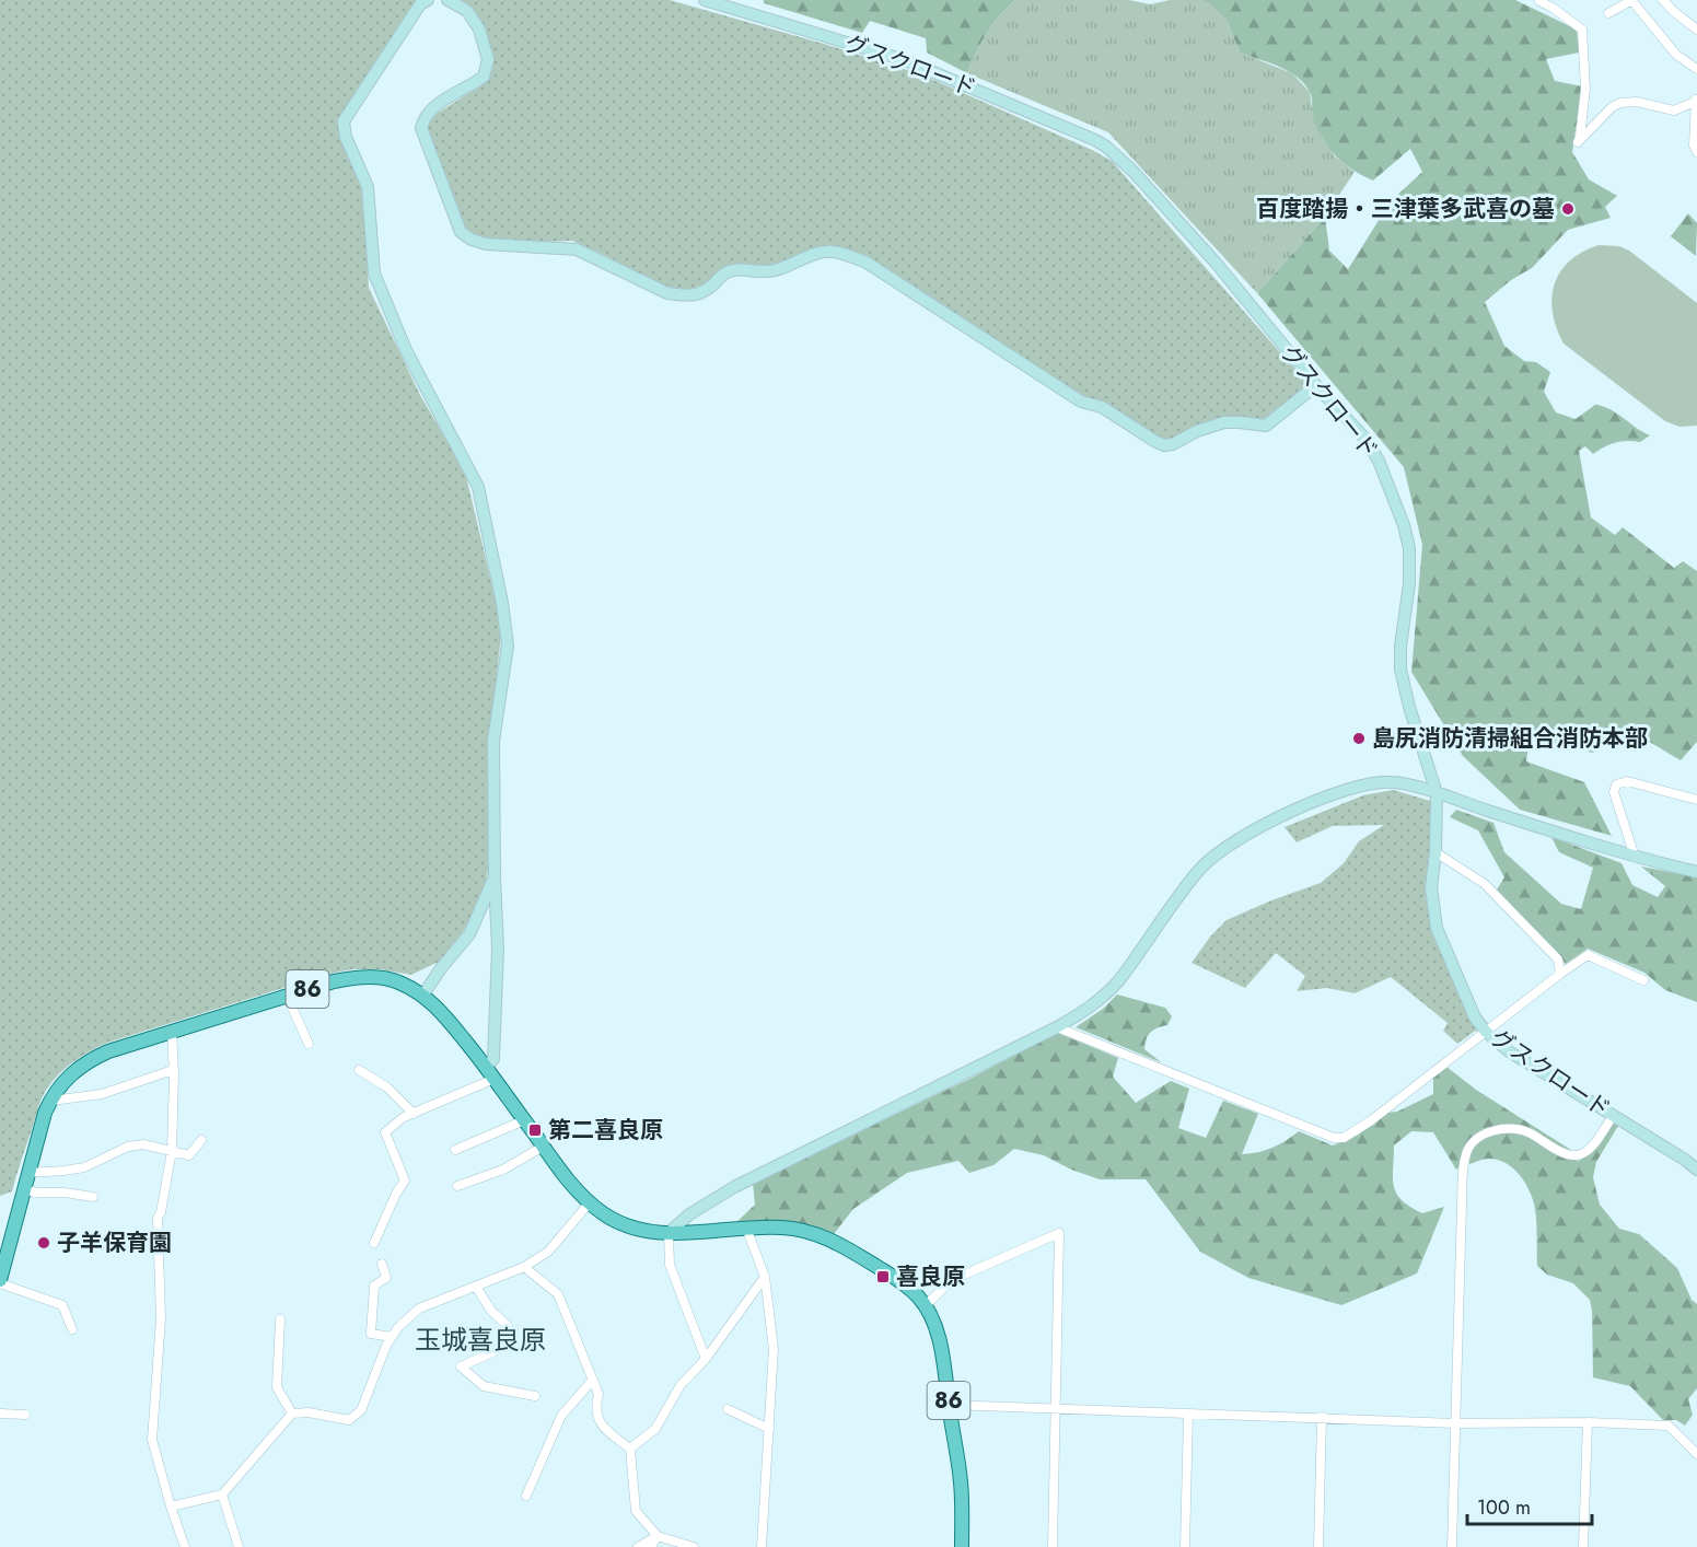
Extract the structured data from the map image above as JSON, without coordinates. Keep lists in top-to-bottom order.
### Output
{
  "streets": {
    "main road": ["86"],
    "street": ["グスクロード"]
  },
  "districts": ["玉城喜良原"],
  "places": {
    "other": ["百度踏揚・三津葉多武喜の墓", "島尻消防清掃組合消防本部", "子羊保育園"],
    "transit": ["第二喜良原", "喜良原"]
  },
  "scale_bar": "100 m"
}
